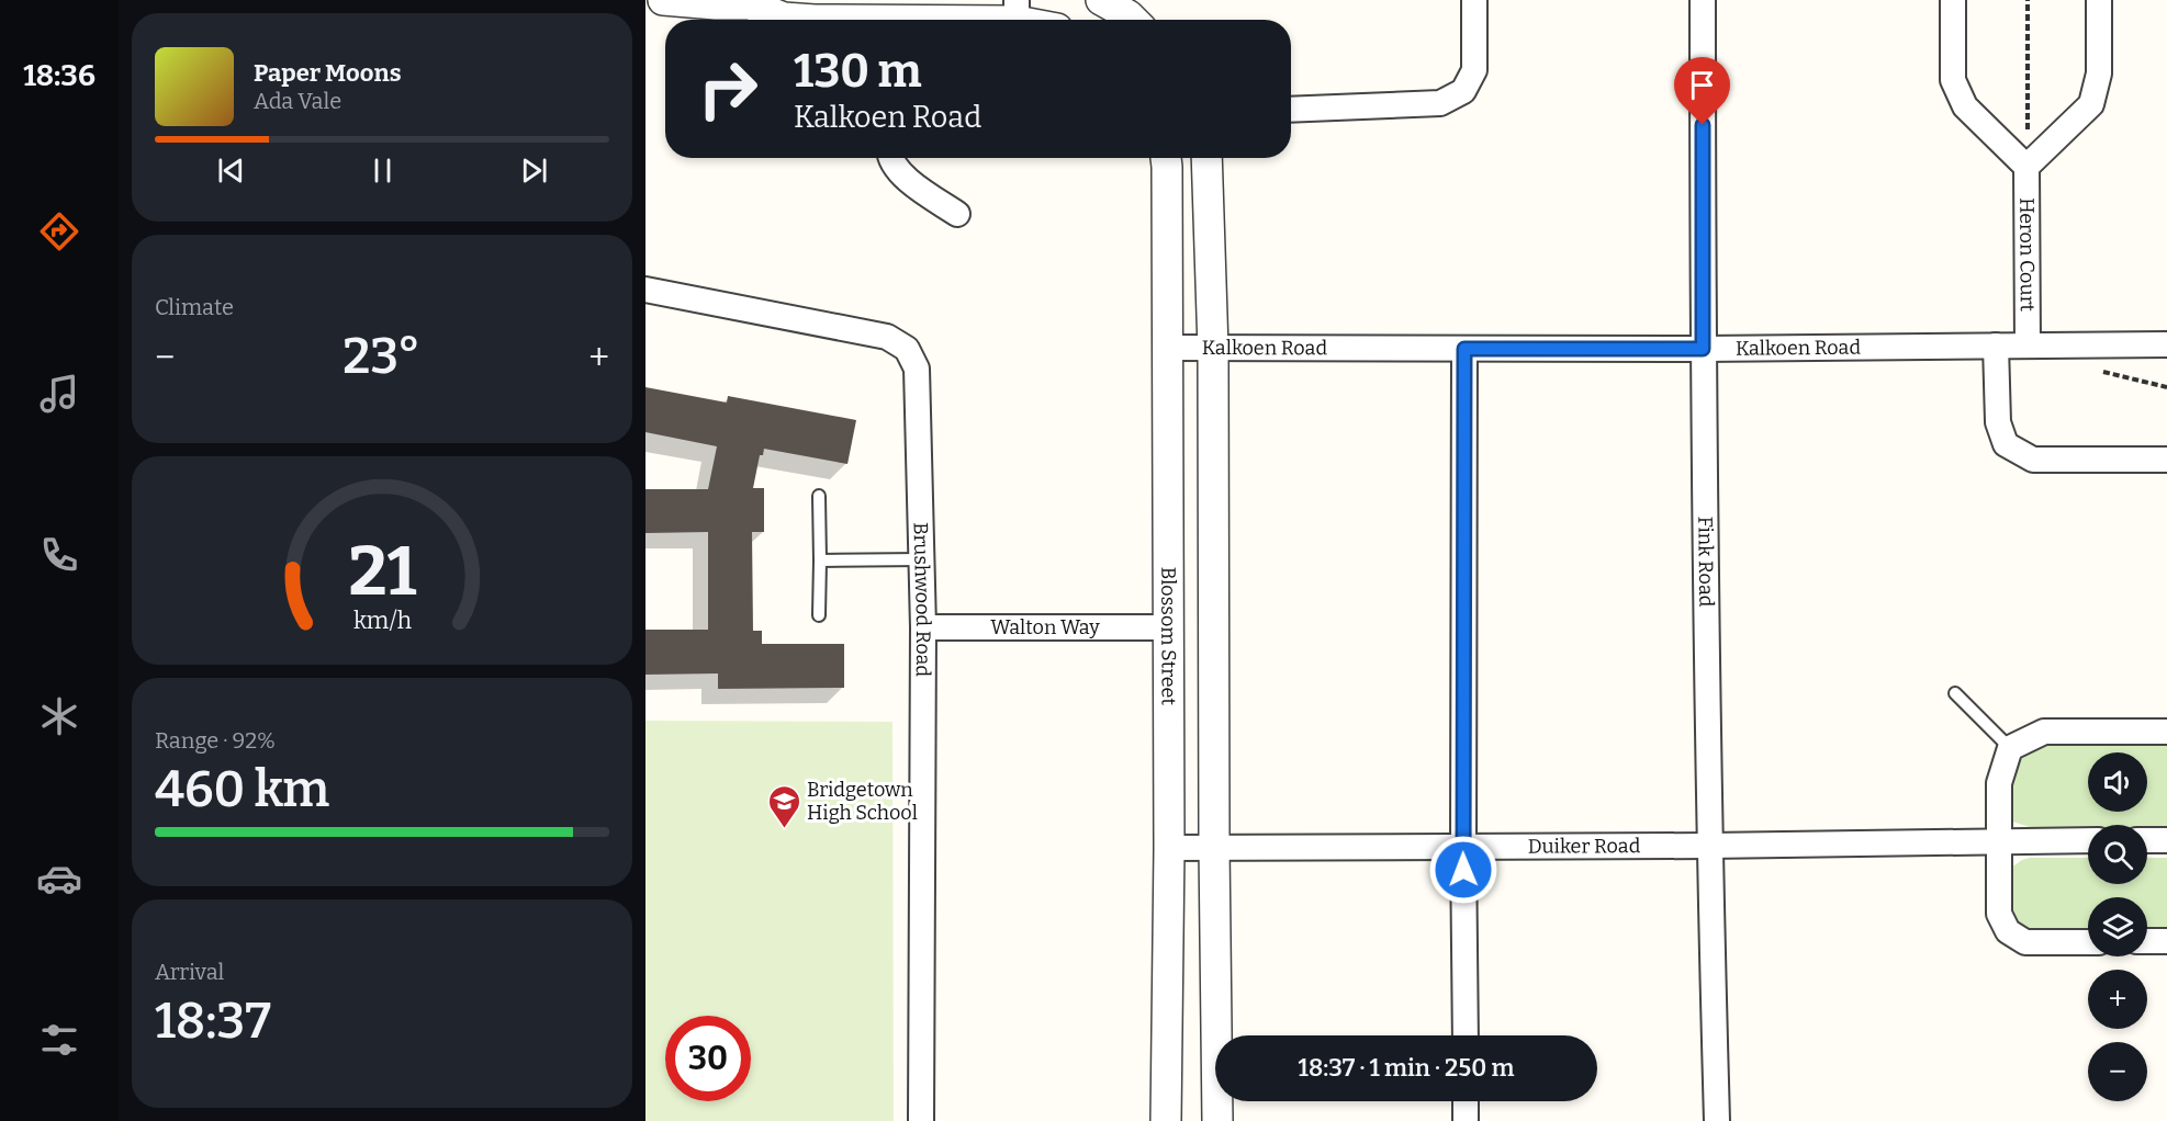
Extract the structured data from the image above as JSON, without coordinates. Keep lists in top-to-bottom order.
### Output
{
  "streets": {
    "street": [
      "Heron Court",
      "Kalkoen Road",
      "Fink Road",
      "Brushwood Road",
      "Walton Way",
      "Blossom Street",
      "Duiker Road"
    ]
  },
  "crossings": [
    ["Heron Court", "Kalkoen Road"],
    ["Kalkoen Road", "Fink Road"],
    ["Kalkoen Road", "Blossom Street"],
    ["Fink Road", "Duiker Road"],
    ["Brushwood Road", "Walton Way"],
    ["Walton Way", "Blossom Street"],
    ["Blossom Street", "Duiker Road"]
  ],
  "places": {
    "school or university": ["Bridgetown High School"]
  },
  "page": {
    "tabs": "18:36",
    "turn": ["130 m", "Kalkoen Road"],
    "song": ["Paper Moons", "Ada Vale"],
    "tile": [
      "Climate",
      ["Range · 92%", "460 km"],
      ["Arrival", "18:37"]
    ],
    "heat": ["−", "23°", "+"],
    "map_buttons": ["+", "−"],
    "limit": "30",
    "trip": "18:37 · 1 min · 250 m",
    "gauge": ["21", "km/h"]
  }
}
